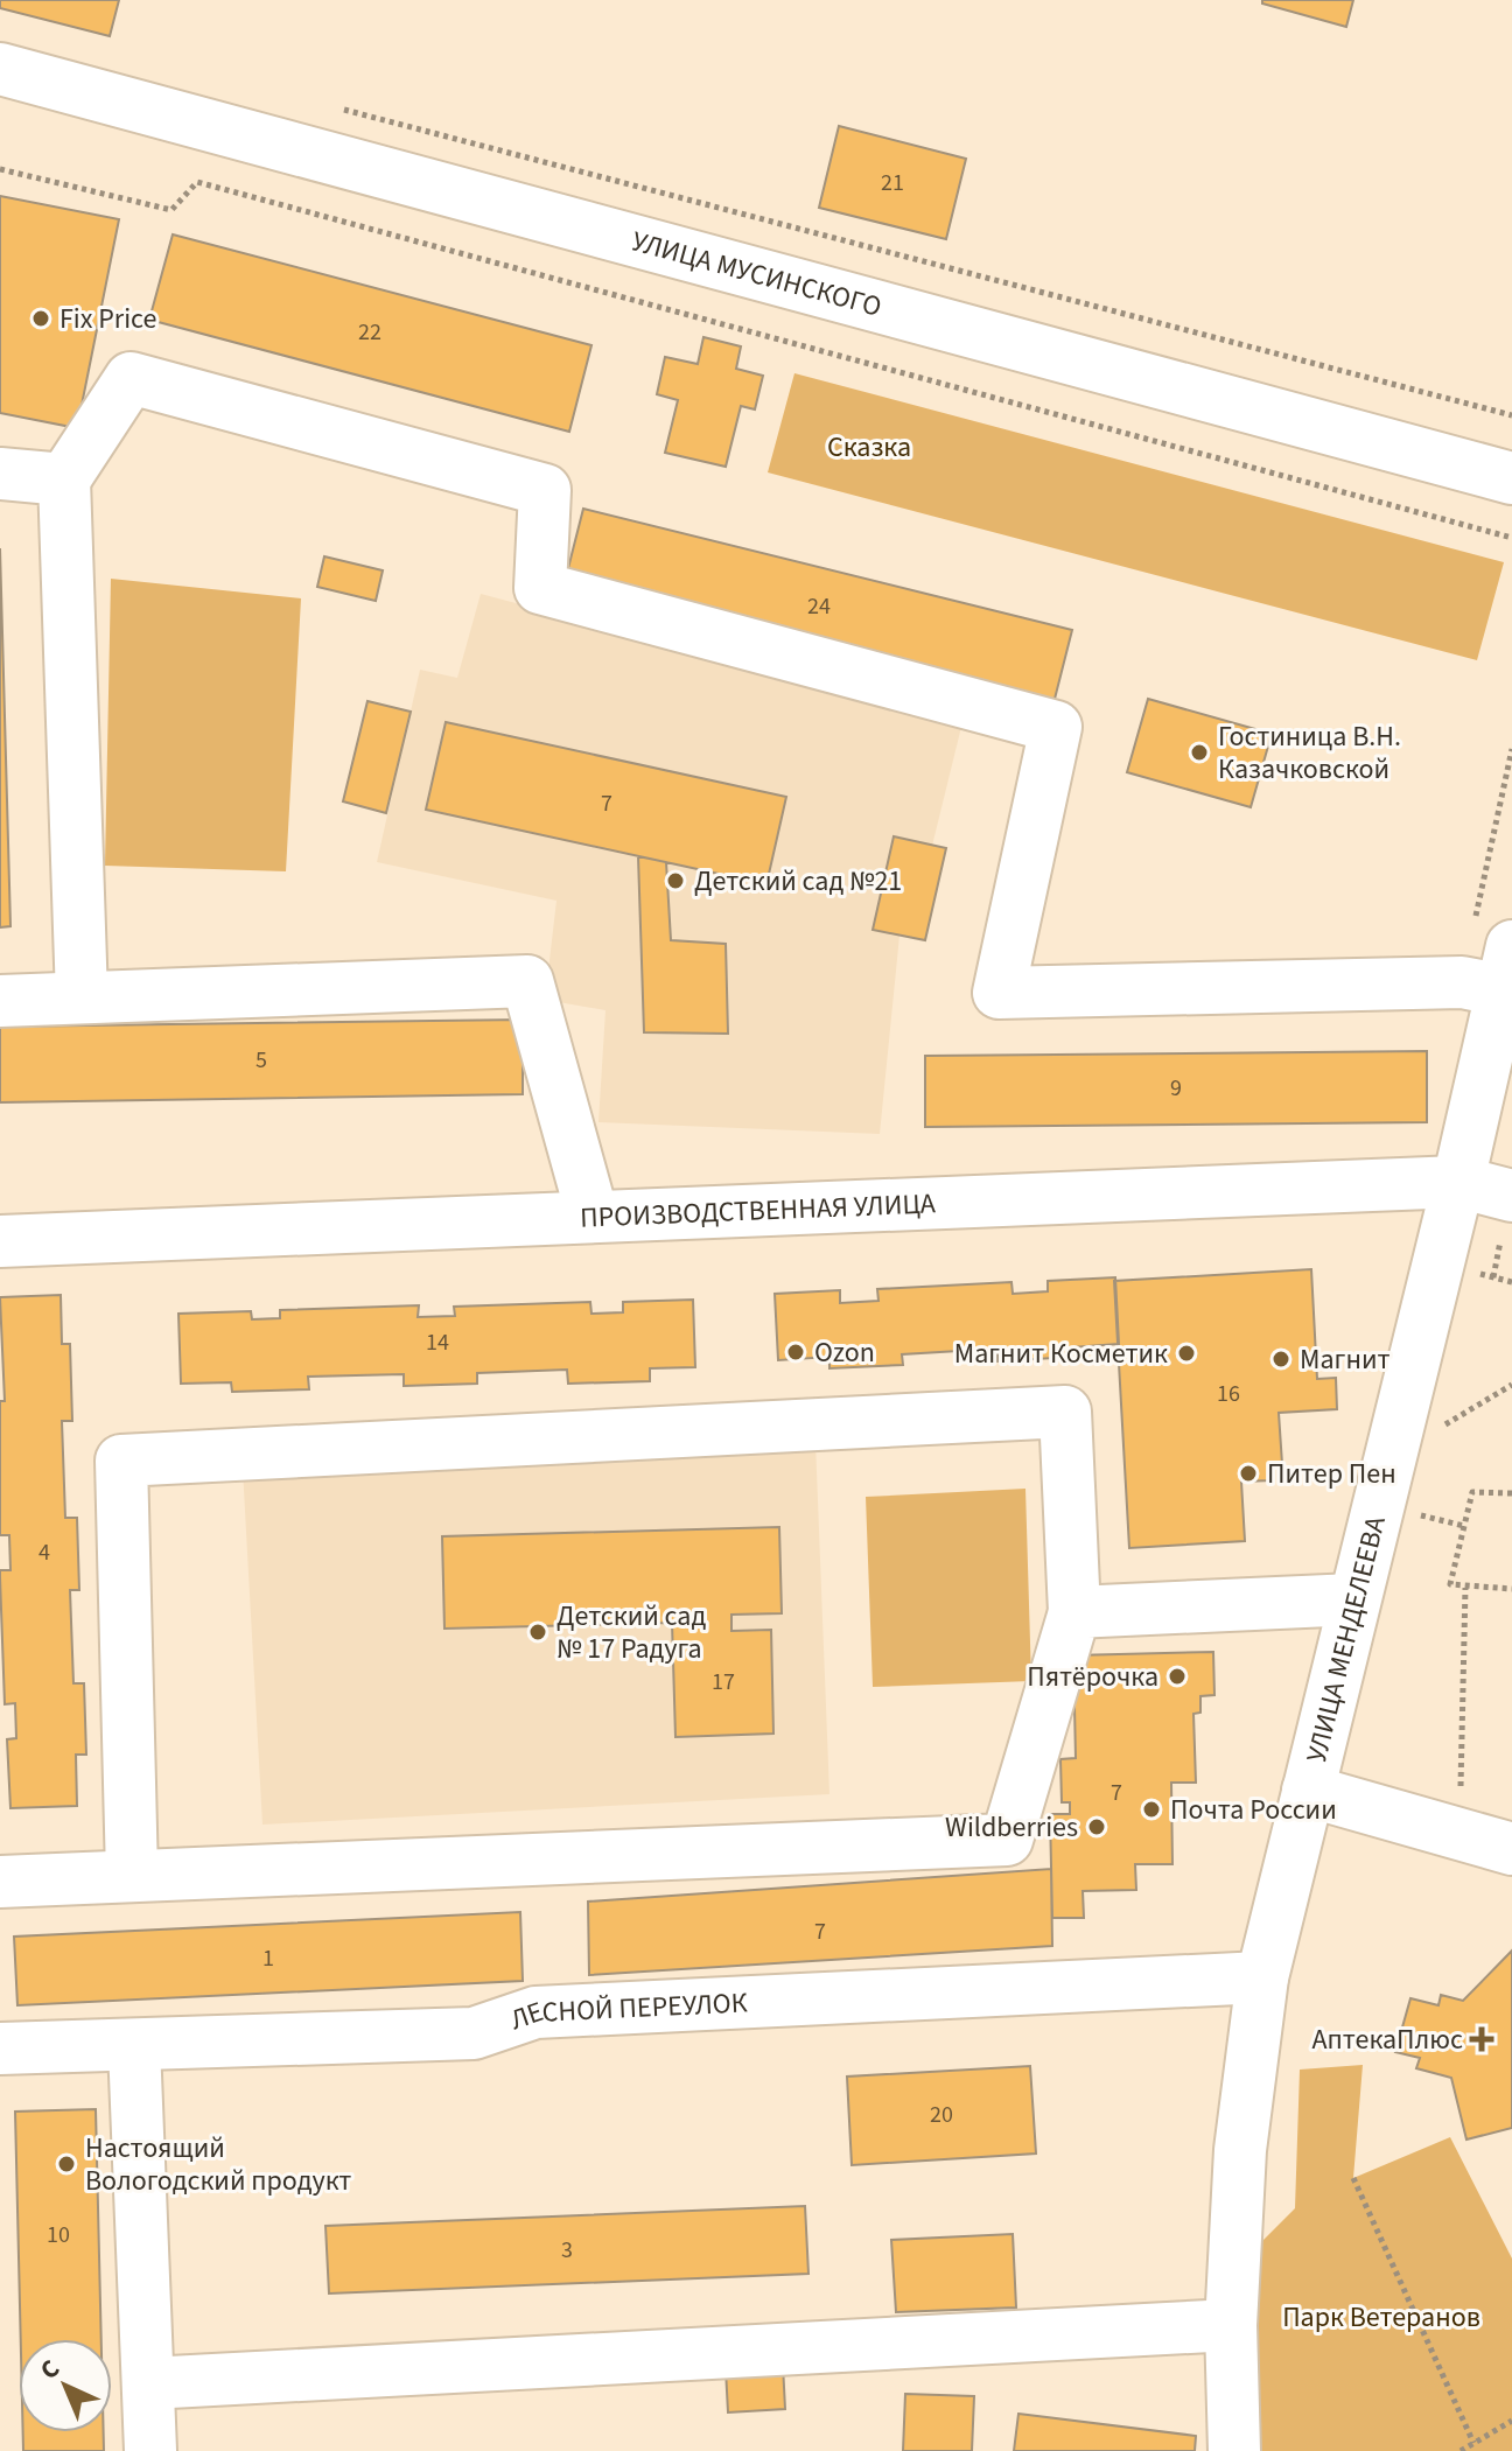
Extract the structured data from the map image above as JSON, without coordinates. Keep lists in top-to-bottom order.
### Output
{
  "streets": {
    "street": [
      "УЛИЦА МУСИНСКОГО",
      "ПРОИЗВОДСТВЕННАЯ УЛИЦА",
      "УЛИЦА МЕНДЕЛЕЕВА",
      "ЛЕСНОЙ ПЕРЕУЛОК"
    ]
  },
  "crossings": [
    ["ПРОИЗВОДСТВЕННАЯ УЛИЦА", "УЛИЦА МЕНДЕЛЕЕВА"],
    ["УЛИЦА МЕНДЕЛЕЕВА", "ЛЕСНОЙ ПЕРЕУЛОК"]
  ],
  "parks": ["Сказка", "Парк Ветеранов"],
  "places": {
    "other": [
      "Fix Price",
      "Гостиница В.Н. Казачковской",
      "Детский сад №21",
      "Ozon",
      "Магнит Косметик",
      "Магнит",
      "Питер Пен",
      "Детский сад № 17 Радуга",
      "Пятёрочка",
      "Почта России",
      "Wildberries",
      "Настоящий Вологодский продукт"
    ],
    "health": ["АптекаПлюс"]
  },
  "house_numbers": [
    "21",
    "22",
    "24",
    "7",
    "5",
    "9",
    "14",
    "16",
    "4",
    "17",
    "7",
    "7",
    "1",
    "20",
    "10",
    "3"
  ],
  "north": "top left"
}
